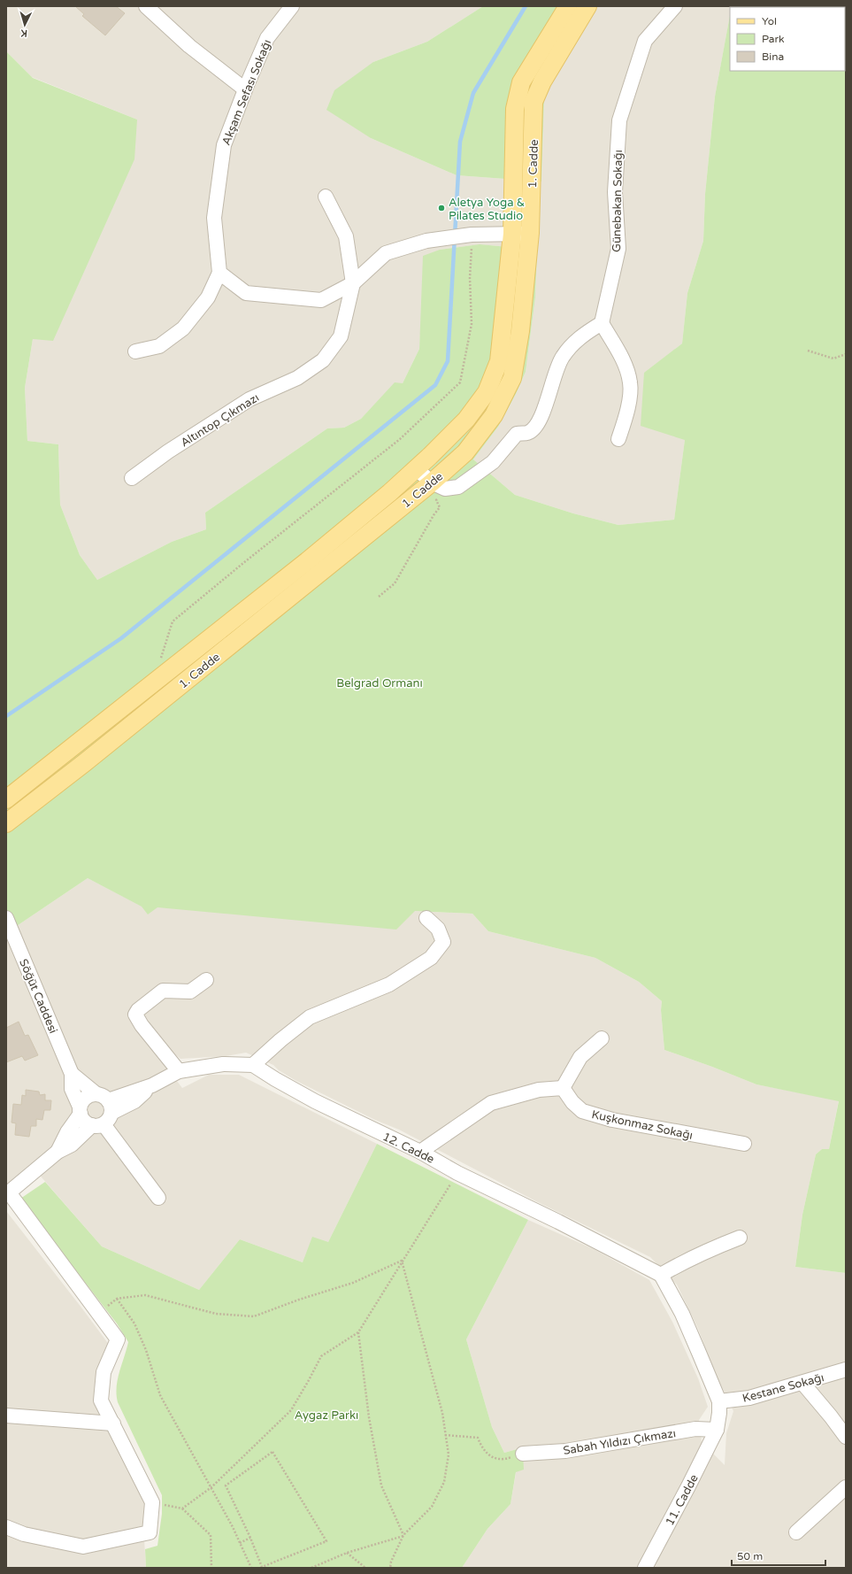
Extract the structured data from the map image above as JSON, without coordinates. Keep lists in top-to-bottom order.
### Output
{
  "streets": {
    "main road": ["1. Cadde"],
    "street": [
      "Akşam Sefası Sokağı",
      "Günebakan Sokağı",
      "Altıntop Çıkmazı",
      "Söğüt Caddesi",
      "Kuşkonmaz Sokağı",
      "12. Cadde",
      "Kestane Sokağı",
      "Sabah Yıldızı Çıkmazı",
      "11. Cadde"
    ]
  },
  "crossings": [
    ["Kestane Sokağı", "11. Cadde"],
    ["Sabah Yıldızı Çıkmazı", "11. Cadde"]
  ],
  "parks": ["Belgrad Ormanı", "Aygaz Parkı"],
  "places": ["Aletya Yoga & Pilates Studio"],
  "legend": ["Yol", "Park", "Bina"],
  "scale_bar": "50 m",
  "north": "bottom"
}
